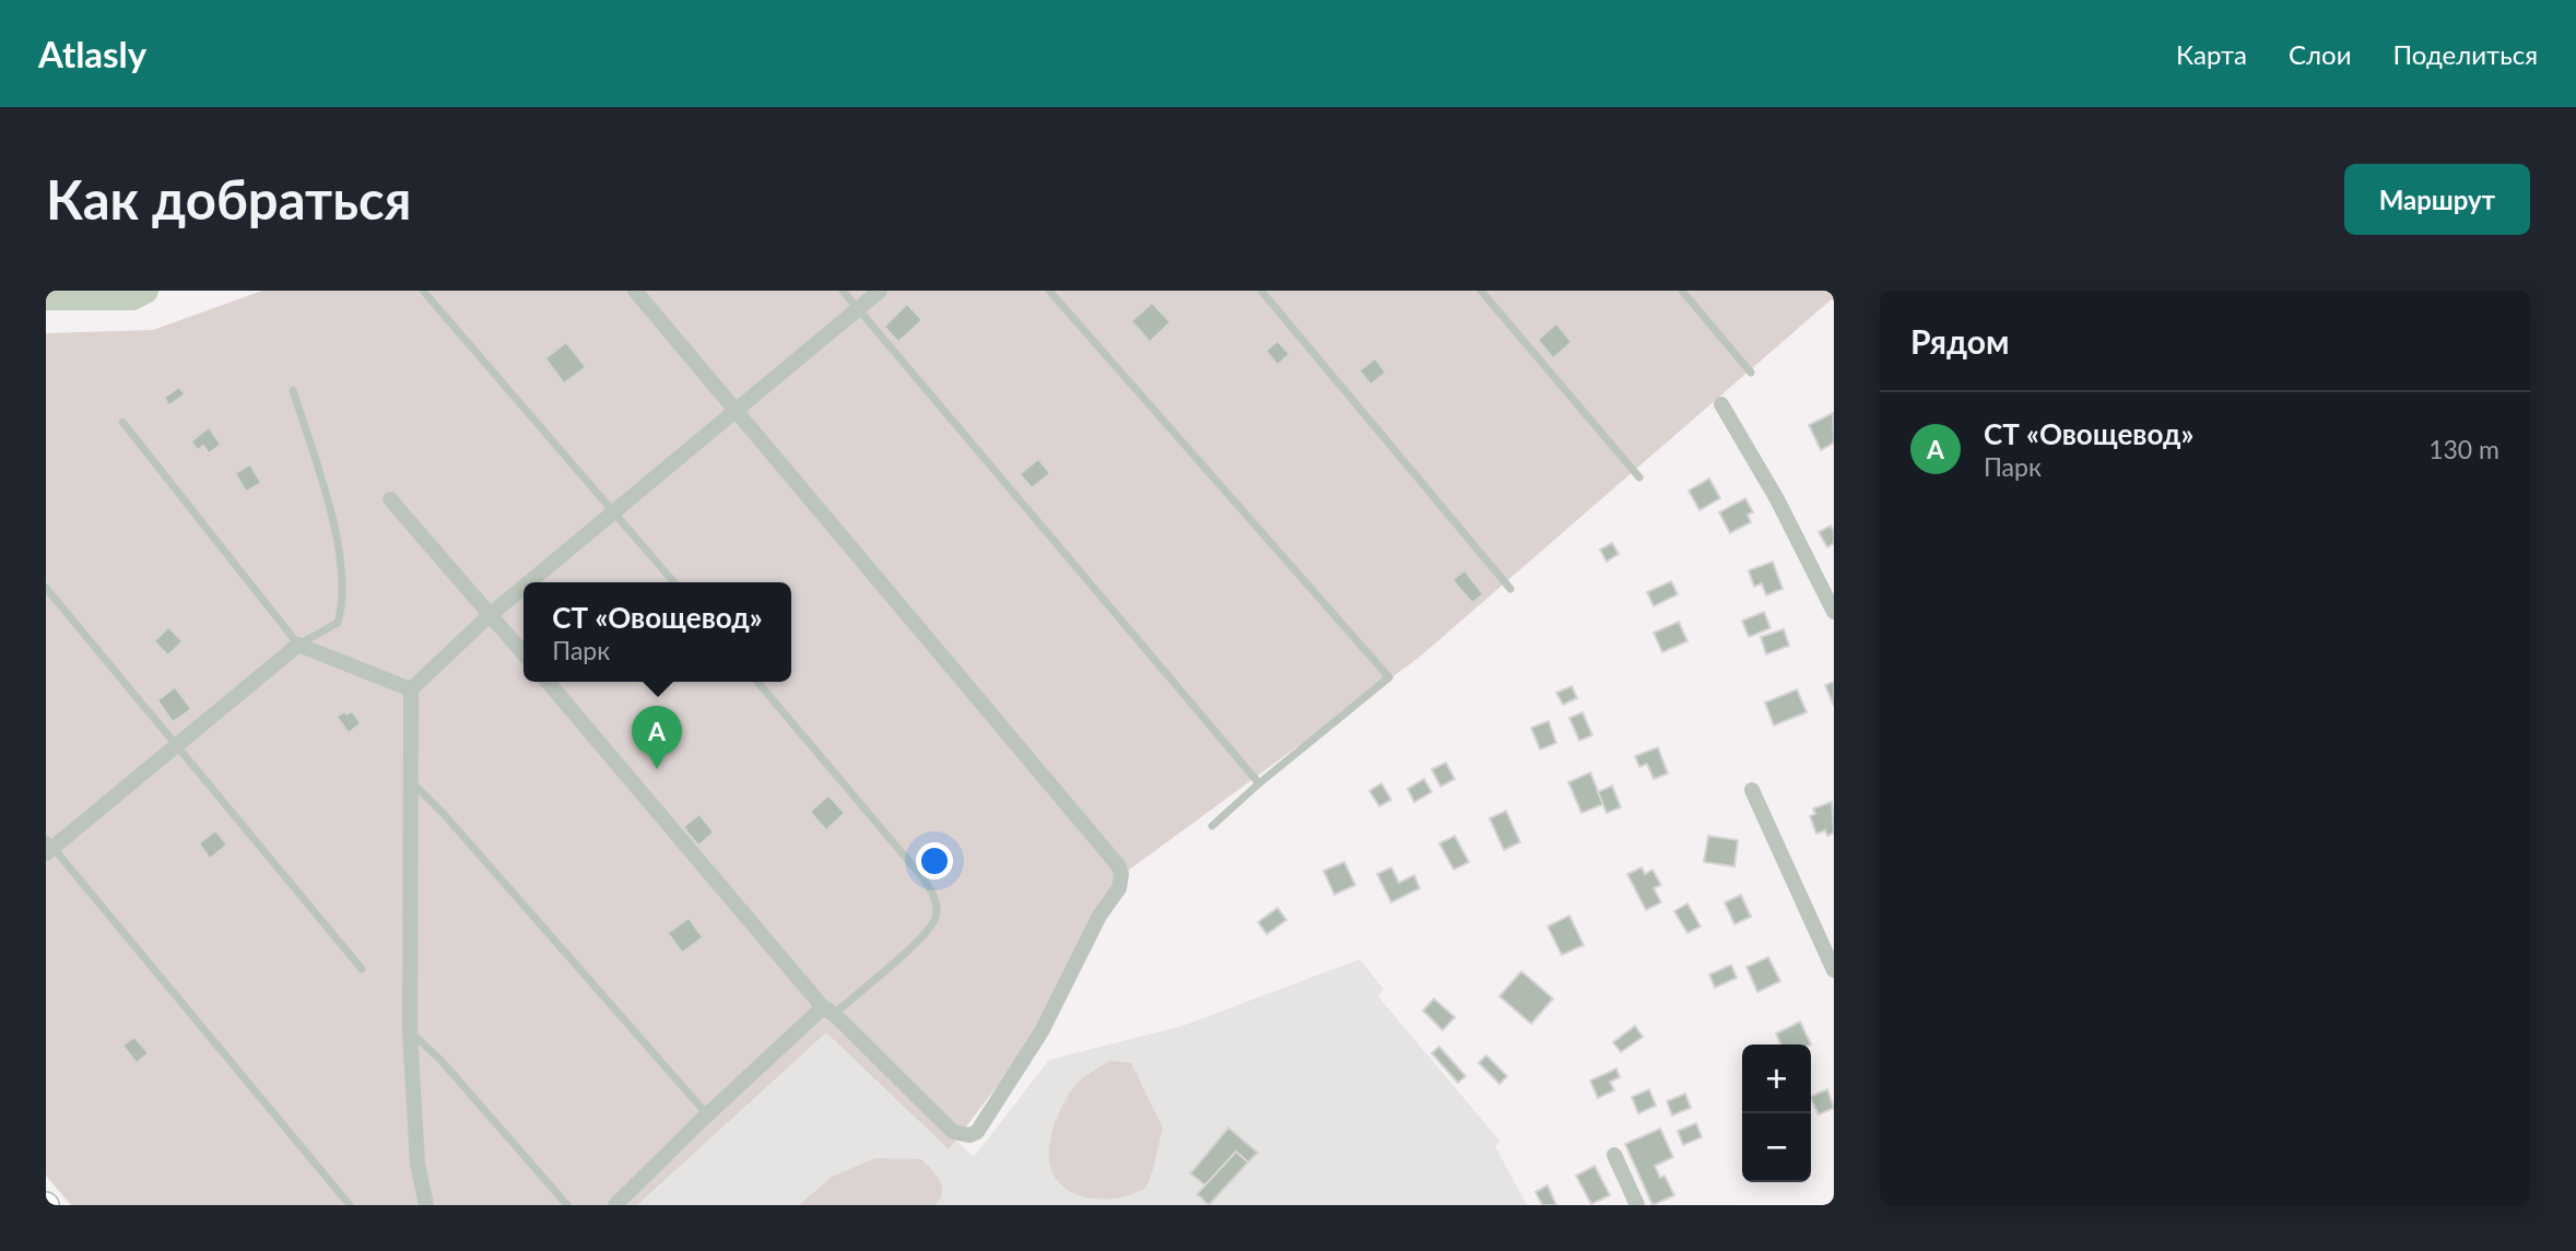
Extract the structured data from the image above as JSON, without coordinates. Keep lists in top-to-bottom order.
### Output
{
  "page": {
    "header": "Atlasly",
    "nav": ["Карта", "Слои", "Поделиться"],
    "buttons": "Маршрут",
    "title": "Как добраться",
    "heading": "Рядом",
    "list": [
      {
        "mark": "A",
        "name": "СТ «Овощевод»",
        "note": "Парк",
        "value": "130 m"
      }
    ],
    "popup": ["СТ «Овощевод»", "Парк"],
    "pins": "A",
    "map_buttons": ["+", "−"]
  }
}
